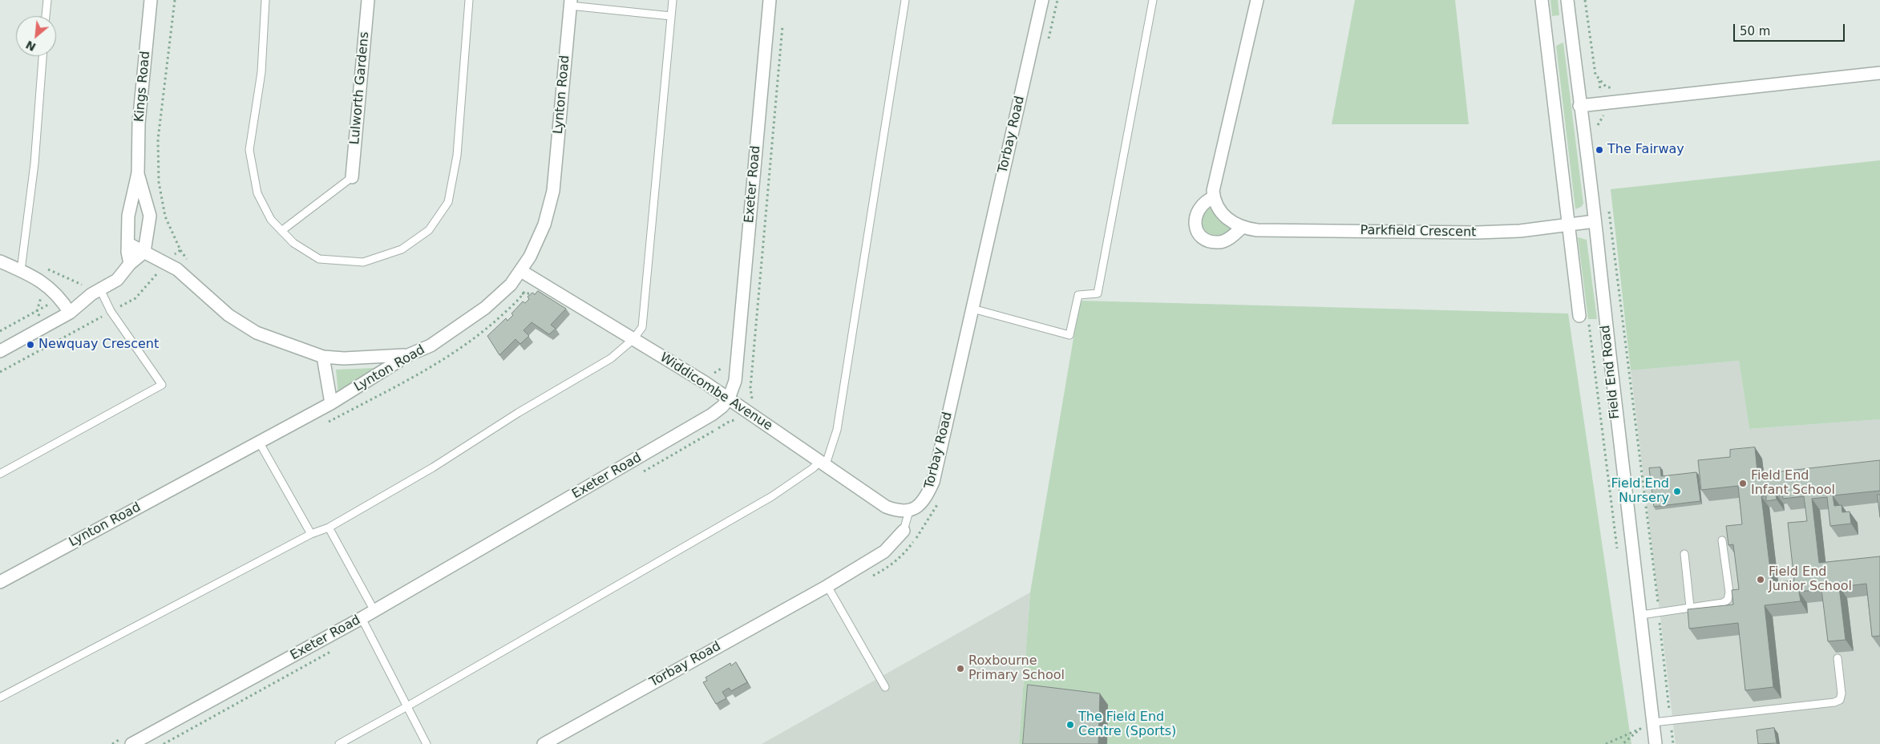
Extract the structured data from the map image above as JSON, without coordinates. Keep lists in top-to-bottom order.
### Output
{
  "streets": {
    "street": [
      "Kings Road",
      "Lulworth Gardens",
      "Lynton Road",
      "Torbay Road",
      "Exeter Road",
      "Parkfield Crescent",
      "Field End Road",
      "Widdicombe Avenue"
    ]
  },
  "crossings": [
    ["Lynton Road", "Widdicombe Avenue"],
    ["Torbay Road", "Widdicombe Avenue"],
    ["Exeter Road", "Widdicombe Avenue"],
    ["Parkfield Crescent", "Field End Road"]
  ],
  "places": [
    "The Fairway",
    "Newquay Crescent",
    "Field End Infant School",
    "Field End Nursery",
    "Field End Junior School",
    "Roxbourne Primary School",
    "The Field End Centre (Sports)"
  ],
  "scale_bar": "50 m",
  "north": "bottom left"
}
